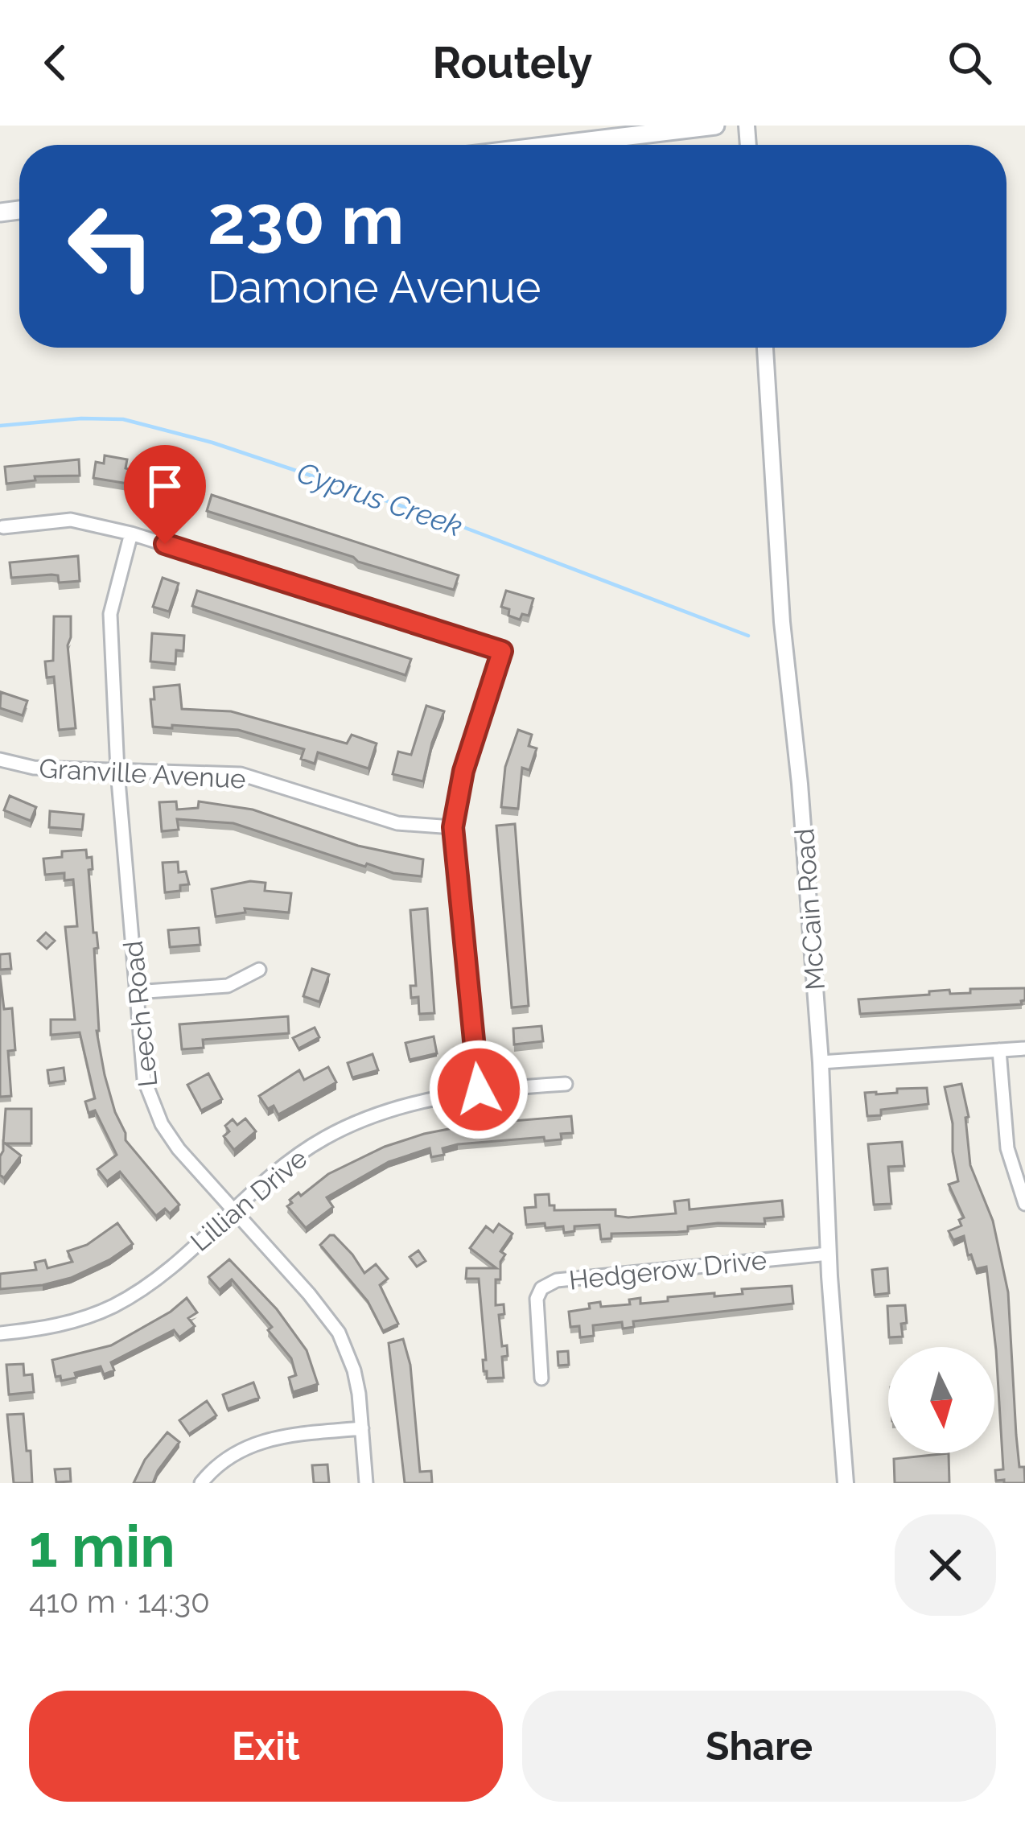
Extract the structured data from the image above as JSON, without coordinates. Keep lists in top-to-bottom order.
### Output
{
  "streets": {
    "street": [
      "Granville Avenue",
      "McCain Road",
      "Leech Road",
      "Lillian Drive",
      "Hedgerow Drive"
    ]
  },
  "crossings": [
    ["Granville Avenue", "Leech Road"],
    ["McCain Road", "Hedgerow Drive"],
    ["Leech Road", "Lillian Drive"]
  ],
  "water": ["Cyprus Creek"],
  "north": "bottom",
  "page": {
    "header": "Routely",
    "turn": ["230 m", "Damone Avenue"],
    "heading": ["1 min", "410 m · 14:30"],
    "buttons": ["Exit", "Share"]
  }
}
